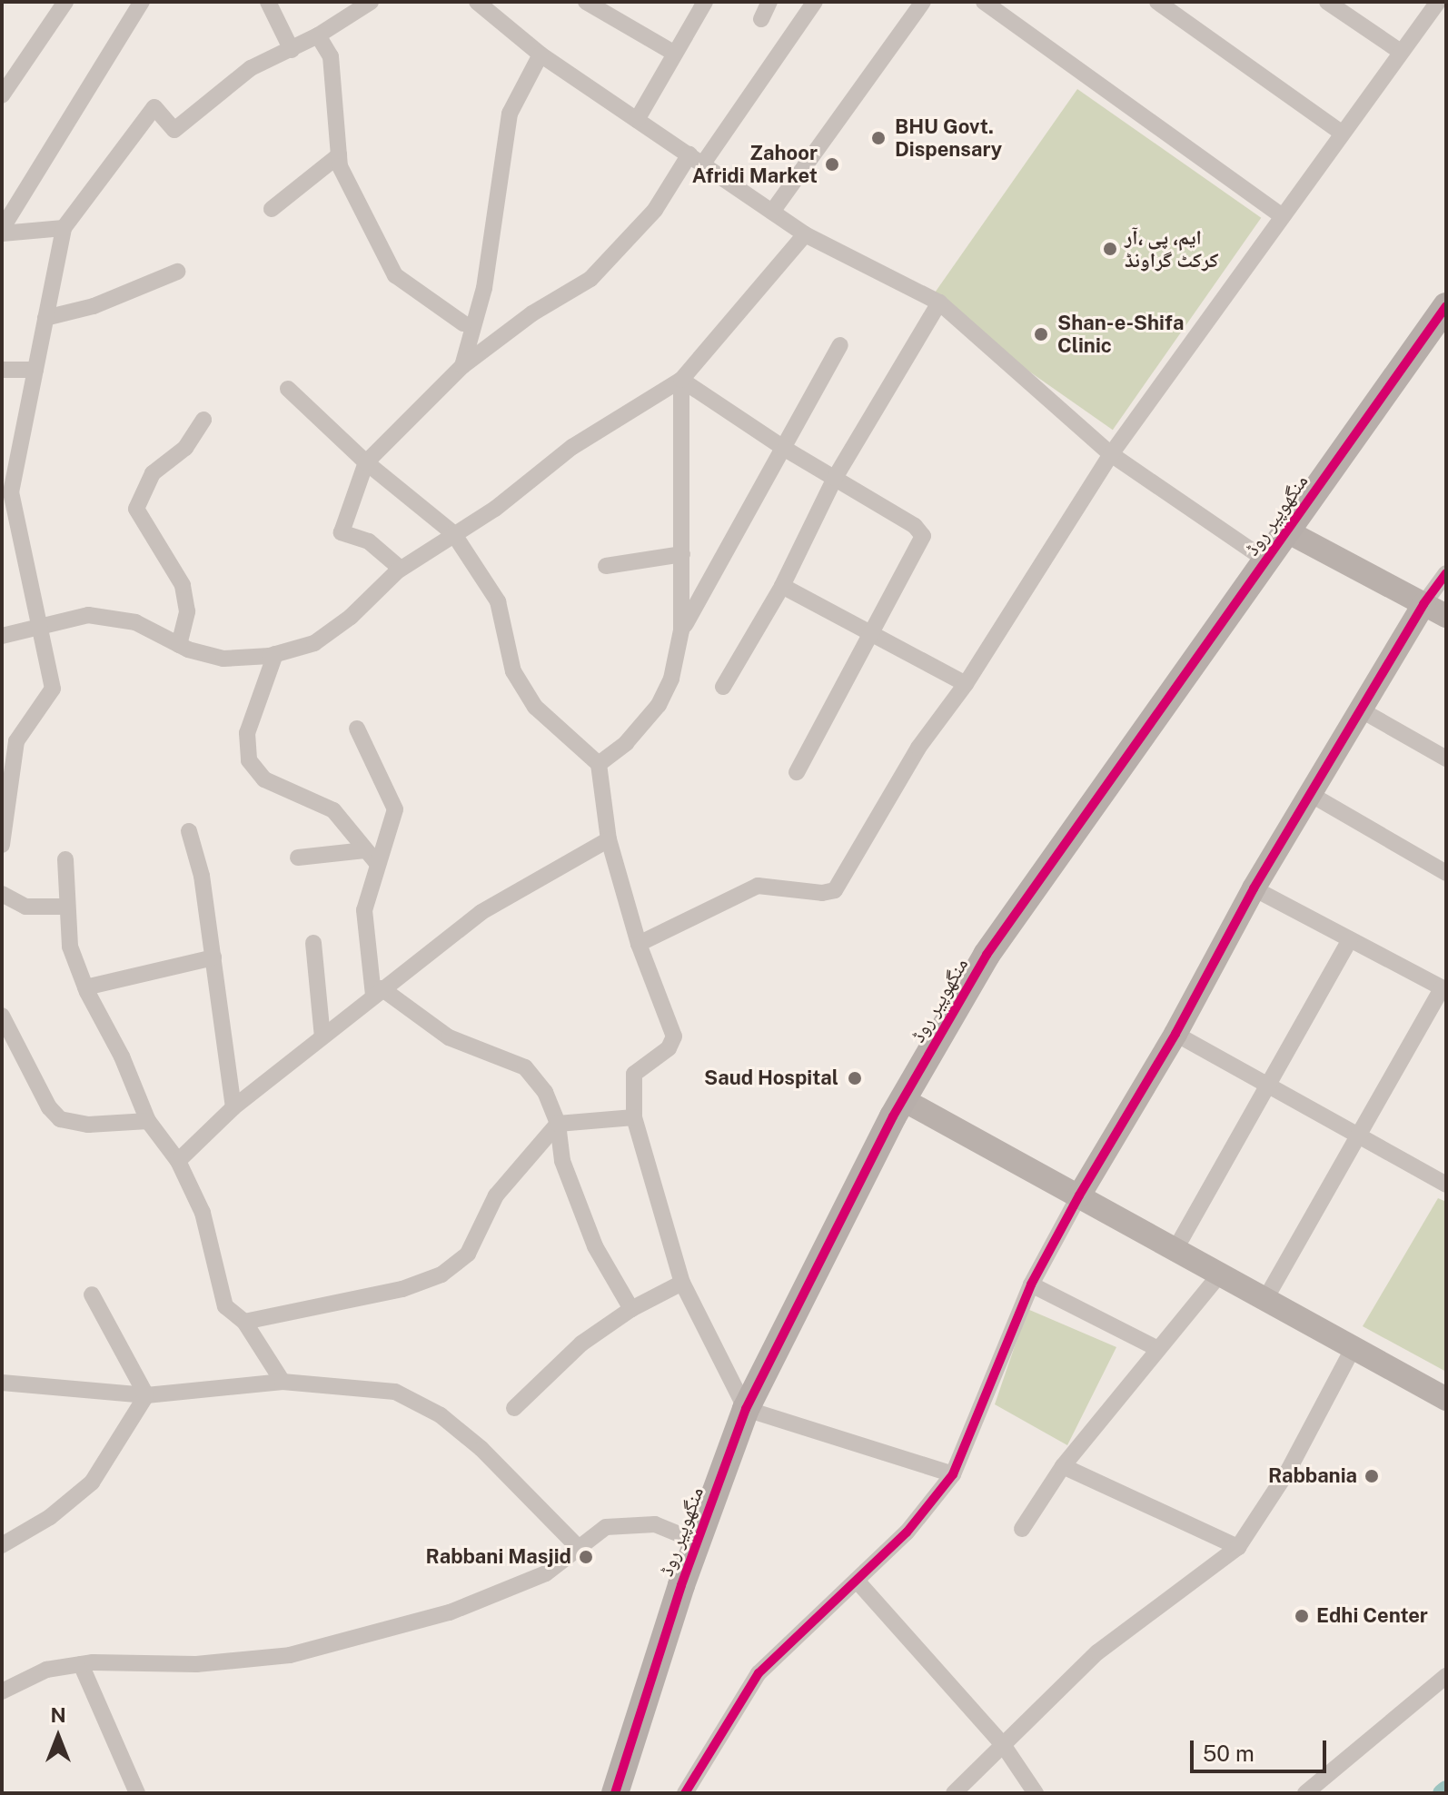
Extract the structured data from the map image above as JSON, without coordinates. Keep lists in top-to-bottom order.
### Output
{
  "streets": {
    "main road": ["منگھوپیر روڈ"]
  },
  "places": [
    "BHU Govt. Dispensary",
    "Zahoor Afridi Market",
    "ایم، پی ،آر کرکٹ گراونڈ",
    "Shan-e-Shifa Clinic",
    "Saud Hospital",
    "Rabbania",
    "Rabbani Masjid",
    "Edhi Center"
  ],
  "scale_bar": "50 m",
  "north": "top"
}
